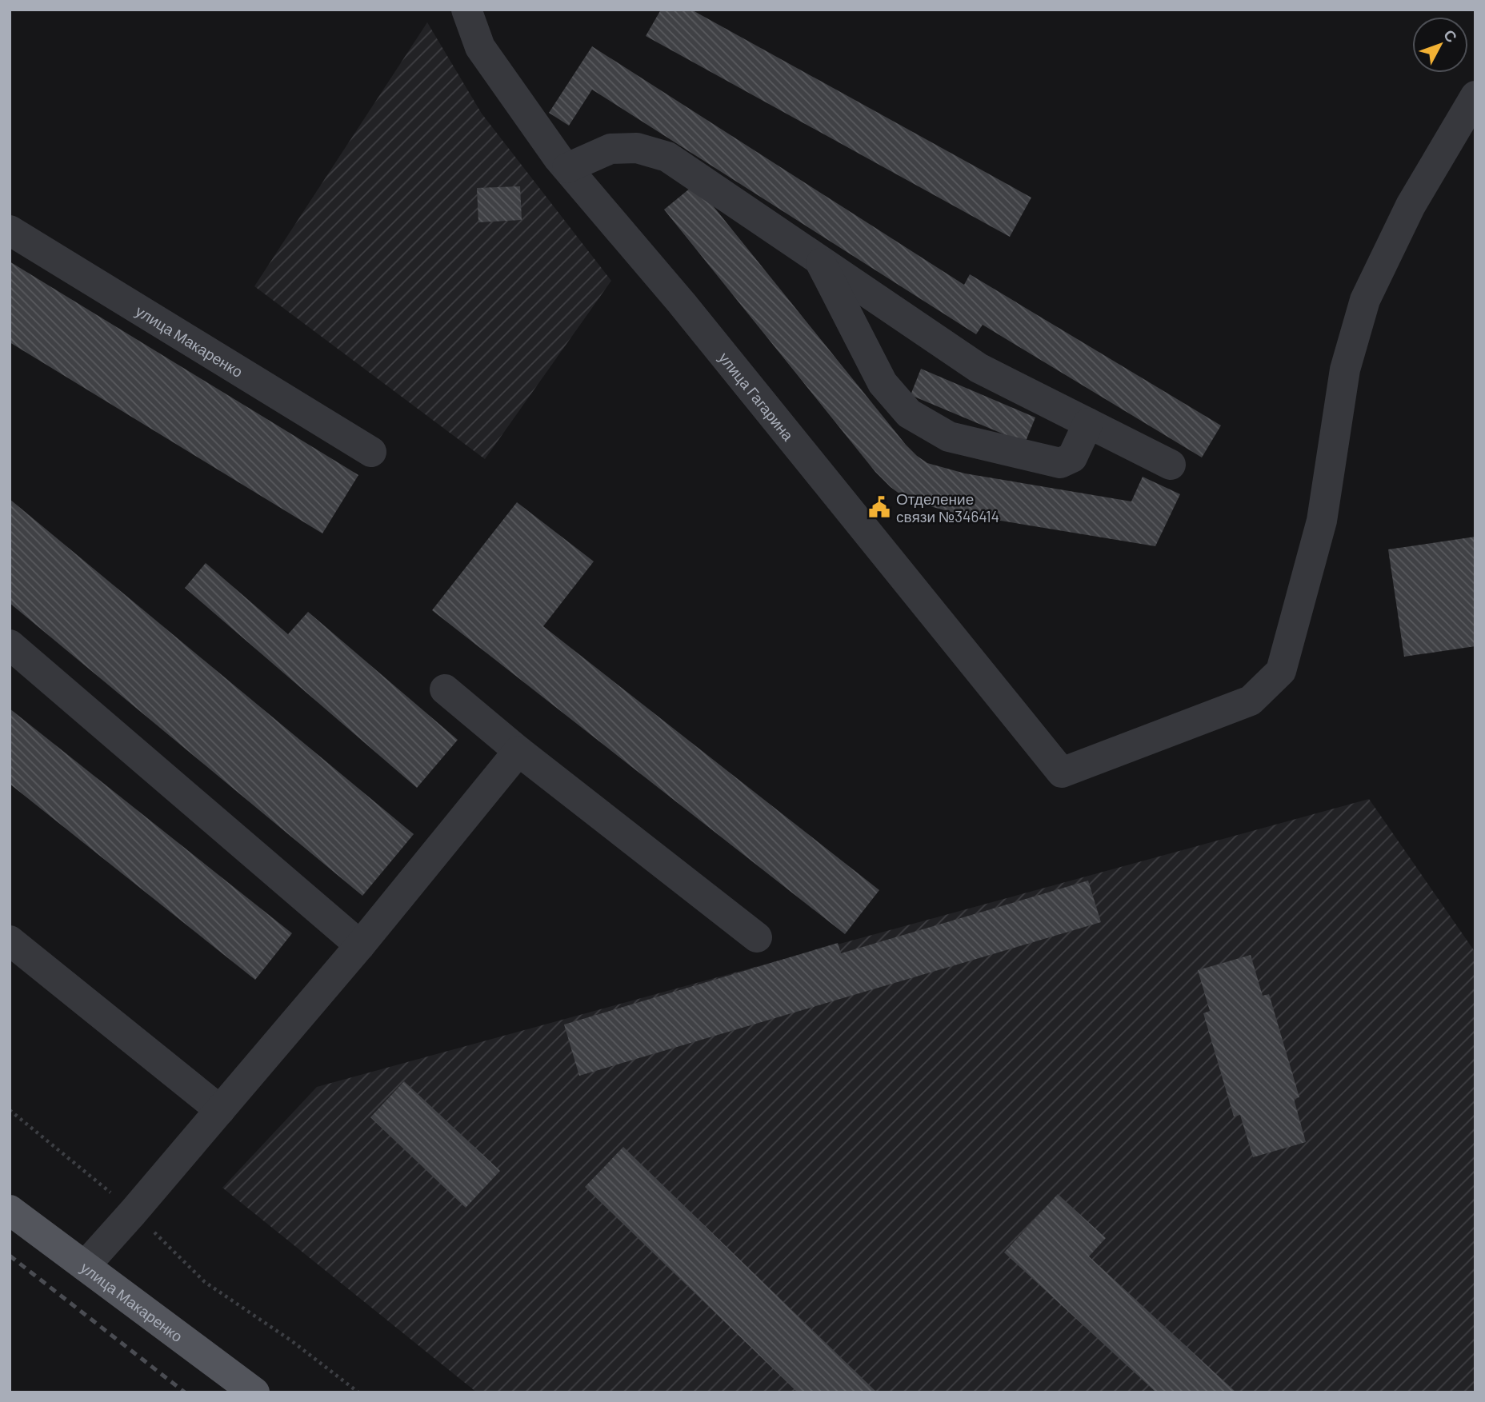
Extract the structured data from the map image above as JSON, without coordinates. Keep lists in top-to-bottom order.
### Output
{
  "streets": {
    "main road": ["улица Макаренко"],
    "street": ["улица Гагарина"]
  },
  "places": {
    "public building": ["Отделение связи №346414"]
  },
  "north": "top right"
}
